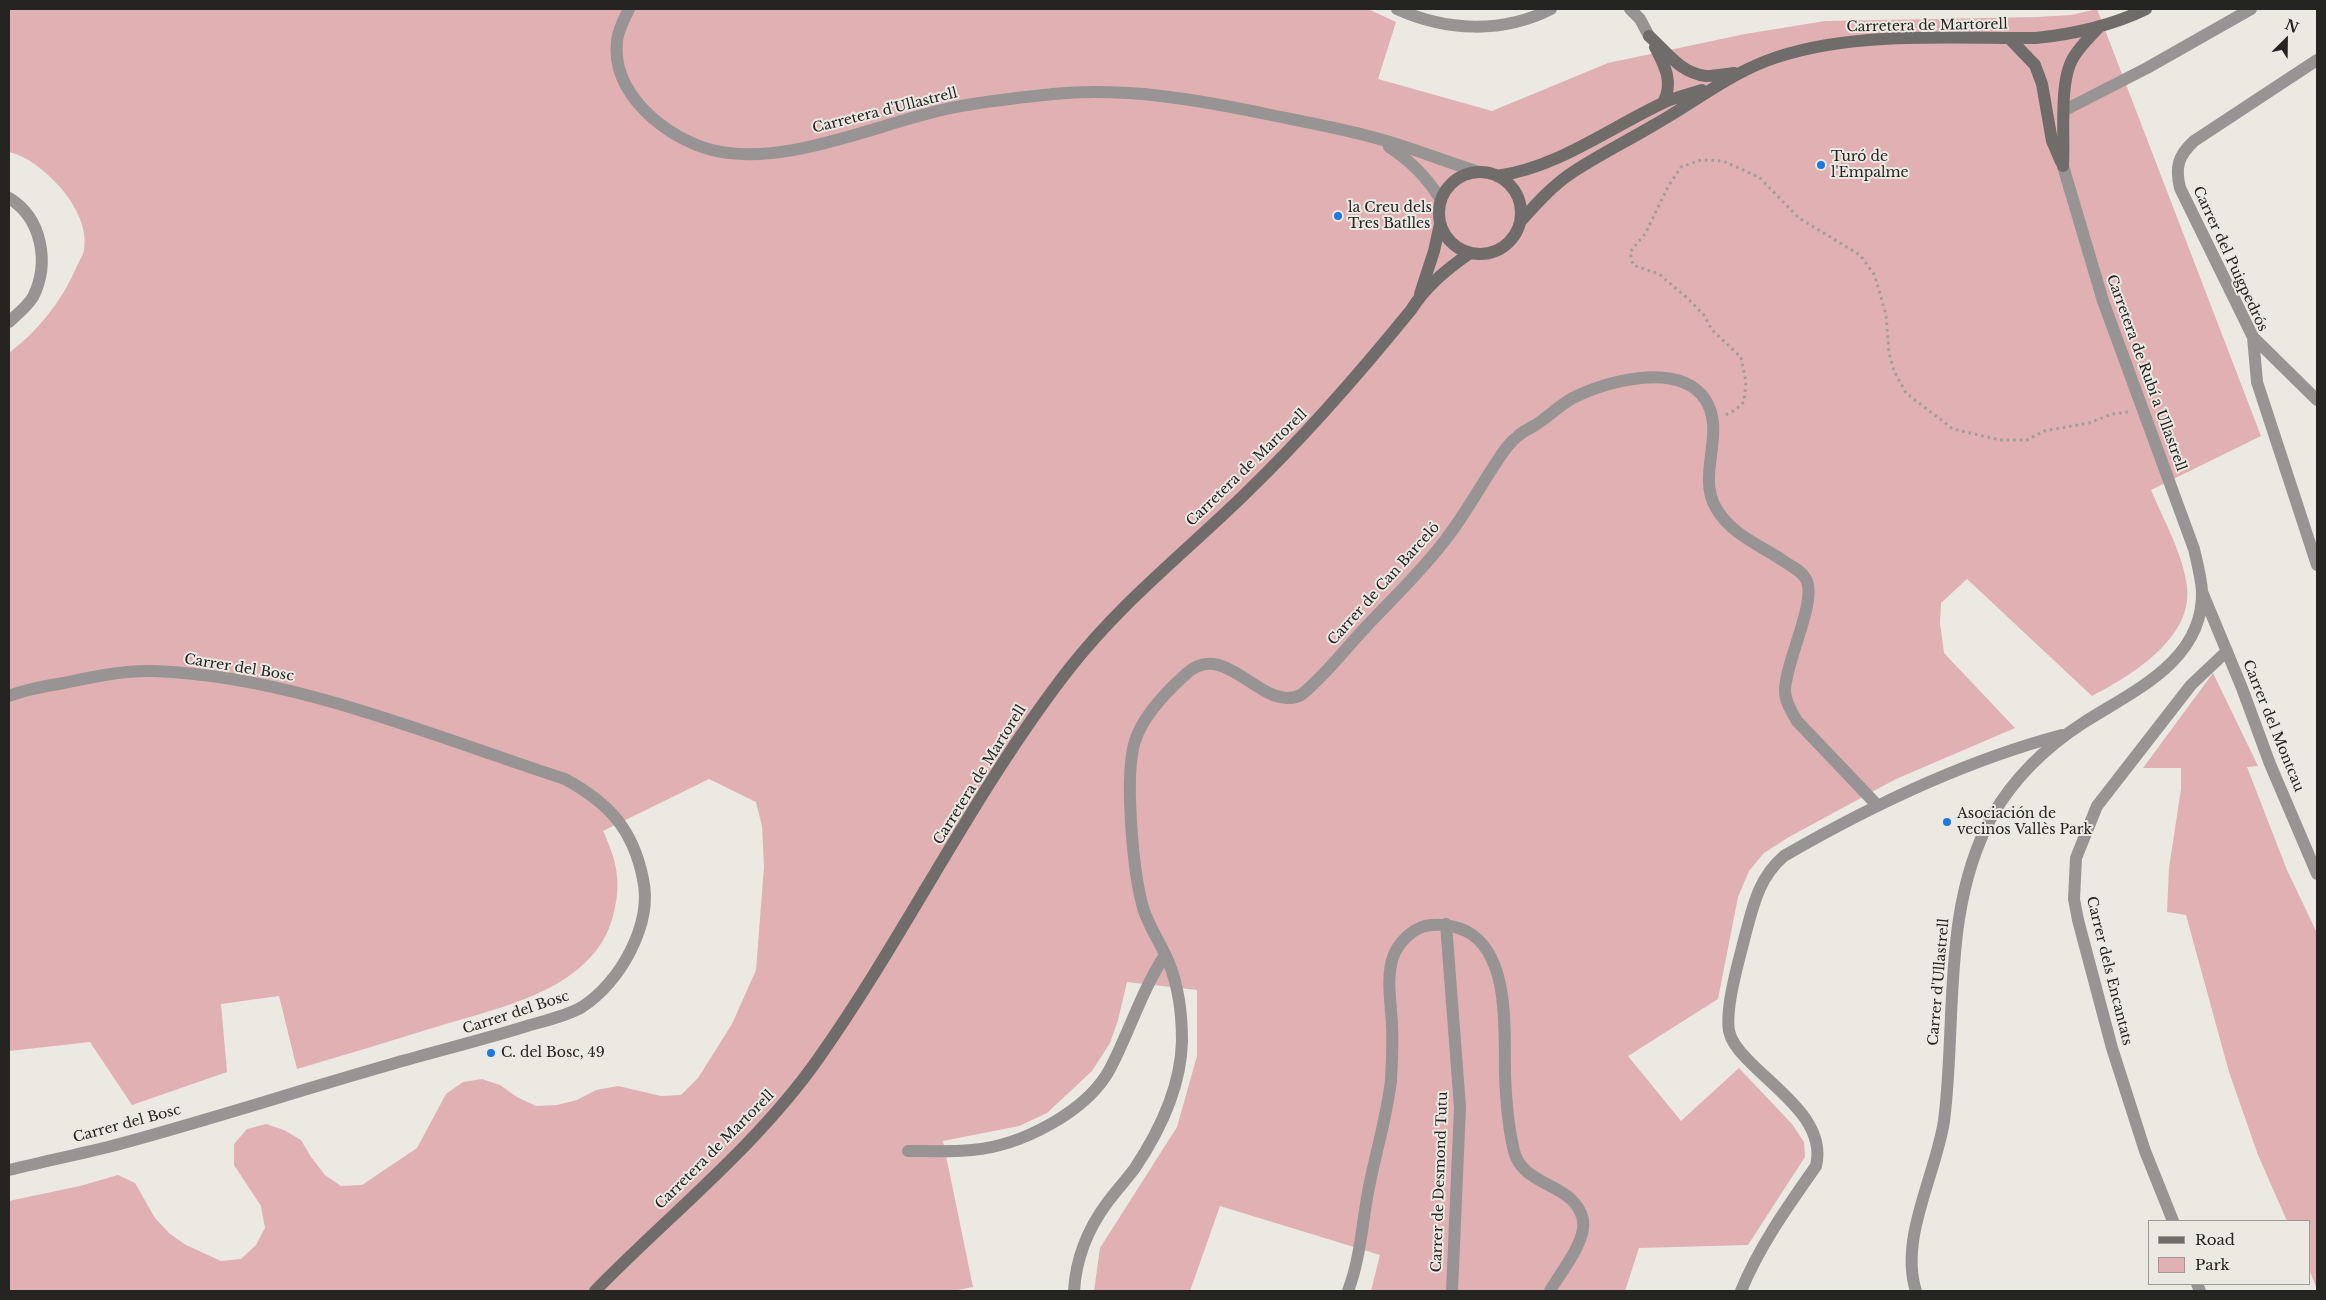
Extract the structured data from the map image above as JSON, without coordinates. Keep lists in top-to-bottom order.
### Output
{
  "streets": {
    "main road": ["Carretera de Martorell"],
    "street": [
      "Carretera d'Ullastrell",
      "Carrer del Puigpedrós",
      "Carretera de Rubí a Ullastrell",
      "Carrer de Can Barceló",
      "Carrer del Bosc",
      "Carrer del Montcau",
      "Carrer dels Encantats",
      "Carrer d'Ullastrell",
      "Carrer de Desmond Tutu"
    ]
  },
  "crossings": [
    ["Carretera de Martorell", "Carretera d'Ullastrell"],
    ["Carretera de Rubí a Ullastrell", "Carrer del Montcau"],
    ["Carretera de Rubí a Ullastrell", "Carrer d'Ullastrell"],
    ["Carrer del Montcau", "Carrer dels Encantats"],
    ["Carrer del Montcau", "Carrer d'Ullastrell"]
  ],
  "places": [
    "Turó de l'Empalme",
    "la Creu dels Tres Batlles",
    "Asociación de vecinos Vallès Park",
    "C. del Bosc, 49"
  ],
  "legend": ["Road", "Park"],
  "north": "top right"
}
